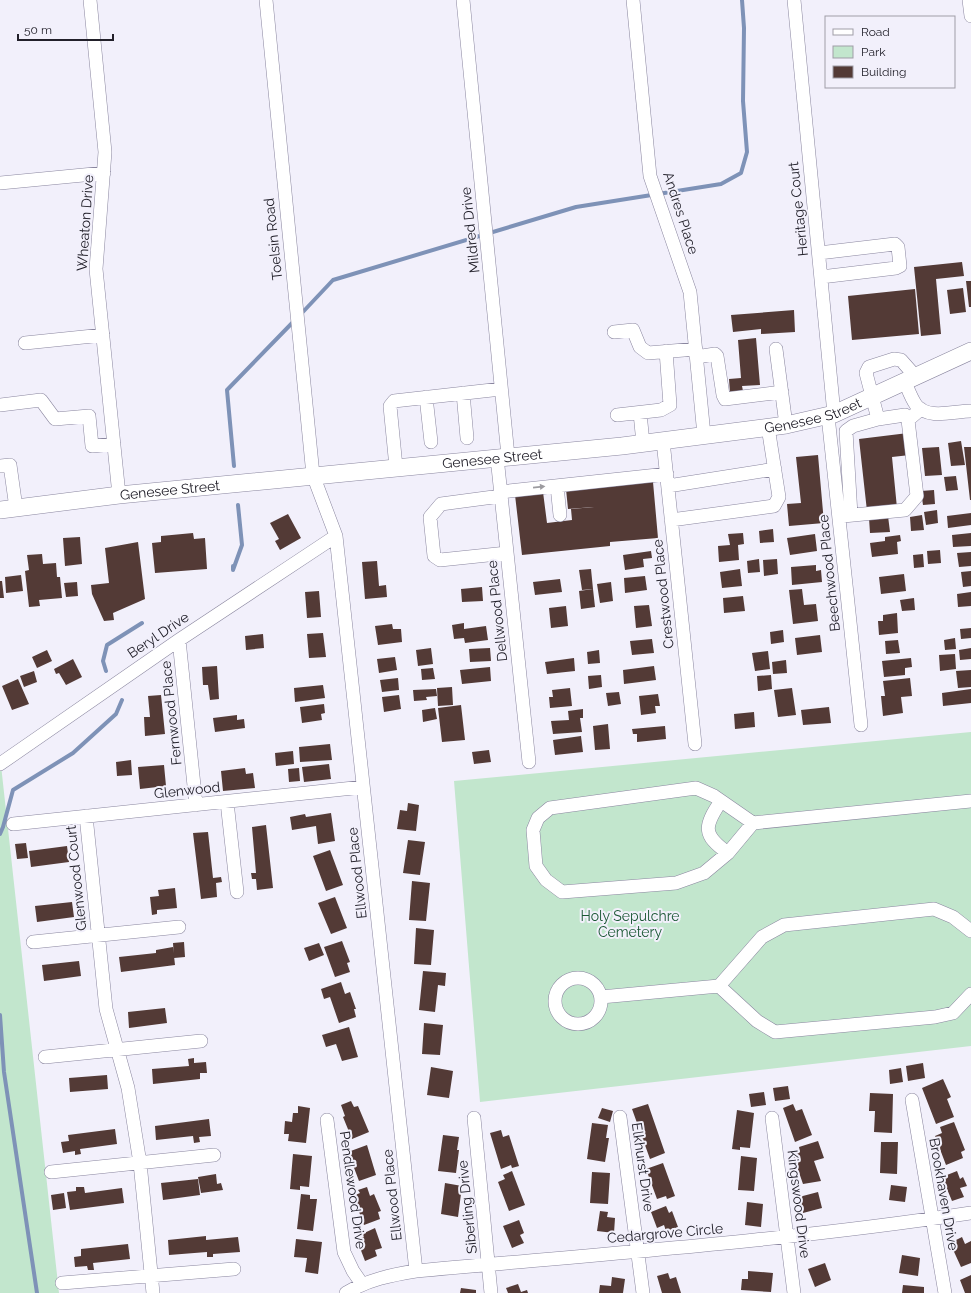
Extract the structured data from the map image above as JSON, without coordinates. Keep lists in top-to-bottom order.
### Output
{
  "streets": {
    "main road": ["Genesee Street"],
    "street": [
      "Heritage Court",
      "Andres Place",
      "Wheaton Drive",
      "Mildred Drive",
      "Toelsin Road",
      "Beechwood Place",
      "Crestwood Place",
      "Dellwood Place",
      "Beryl Drive",
      "Fernwood Place",
      "Glenwood",
      "Ellwood Place",
      "Glenwood Court",
      "Elkhurst Drive",
      "Pendlewood Drive",
      "Brookhaven Drive",
      "Kingswood Drive",
      "Siberling Drive",
      "Cedargrove Circle"
    ]
  },
  "crossings": [
    ["Heritage Court", "Genesee Street"],
    ["Heritage Court", "Beechwood Place"],
    ["Andres Place", "Genesee Street"],
    ["Wheaton Drive", "Genesee Street"],
    ["Mildred Drive", "Genesee Street"],
    ["Mildred Drive", "Dellwood Place"],
    ["Toelsin Road", "Genesee Street"],
    ["Toelsin Road", "Ellwood Place"],
    ["Genesee Street", "Beechwood Place"],
    ["Genesee Street", "Crestwood Place"],
    ["Genesee Street", "Dellwood Place"],
    ["Genesee Street", "Ellwood Place"],
    ["Beryl Drive", "Fernwood Place"],
    ["Beryl Drive", "Ellwood Place"],
    ["Fernwood Place", "Glenwood"],
    ["Glenwood", "Ellwood Place"],
    ["Glenwood", "Glenwood Court"],
    ["Ellwood Place", "Cedargrove Circle"],
    ["Elkhurst Drive", "Cedargrove Circle"],
    ["Pendlewood Drive", "Cedargrove Circle"],
    ["Brookhaven Drive", "Cedargrove Circle"],
    ["Kingswood Drive", "Cedargrove Circle"],
    ["Siberling Drive", "Cedargrove Circle"]
  ],
  "parks": ["Holy Sepulchre Cemetery"],
  "legend": ["Road", "Park", "Building"],
  "scale_bar": "50 m"
}
